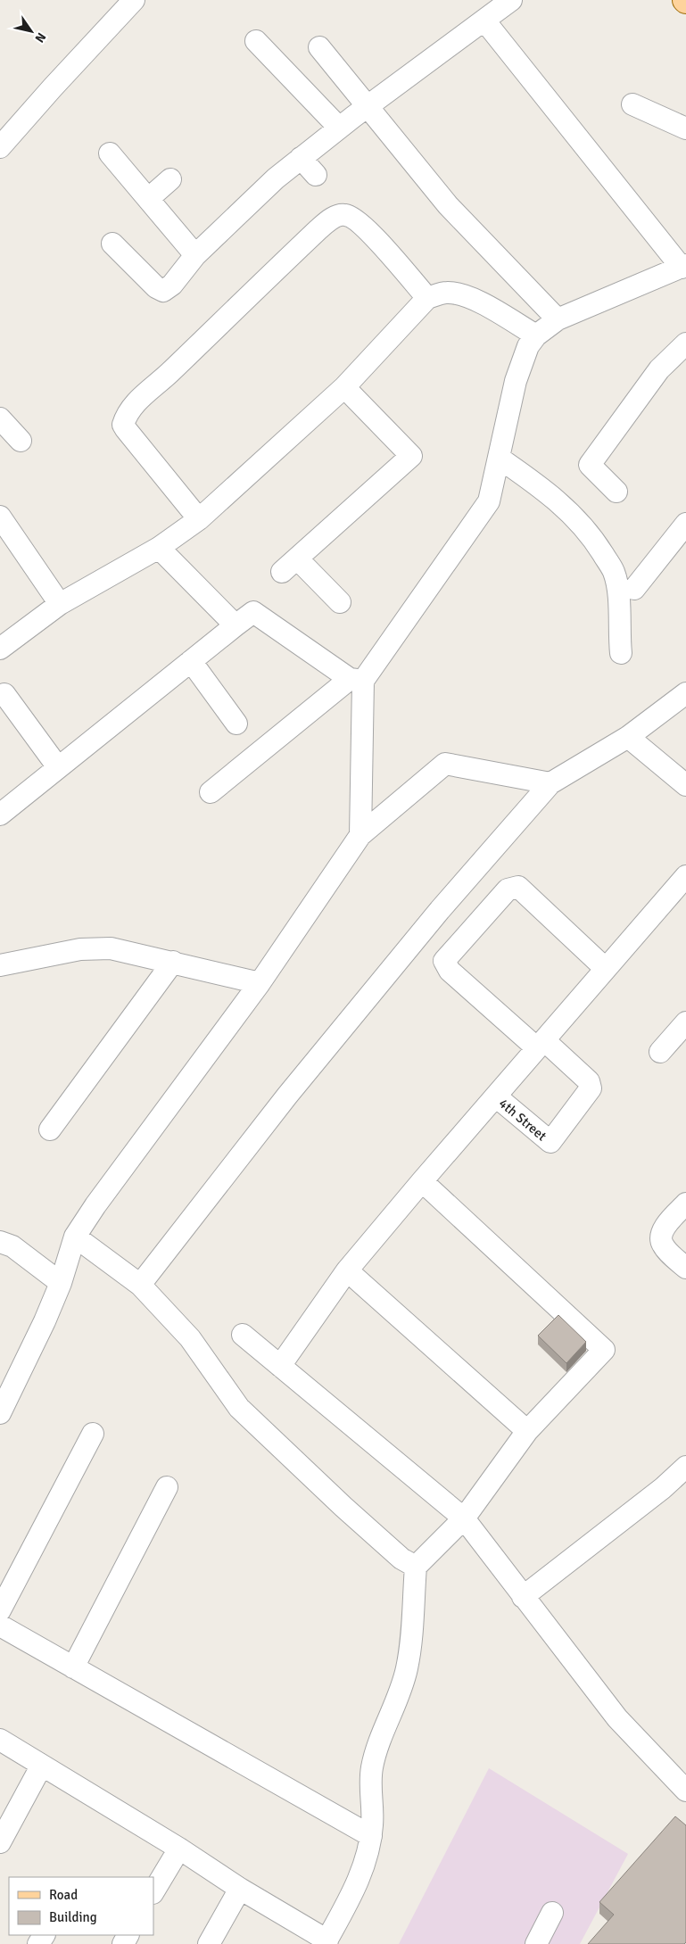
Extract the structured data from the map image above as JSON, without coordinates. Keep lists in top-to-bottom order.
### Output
{
  "streets": {
    "street": ["4th Street"]
  },
  "legend": ["Road", "Building"],
  "north": "bottom right"
}
